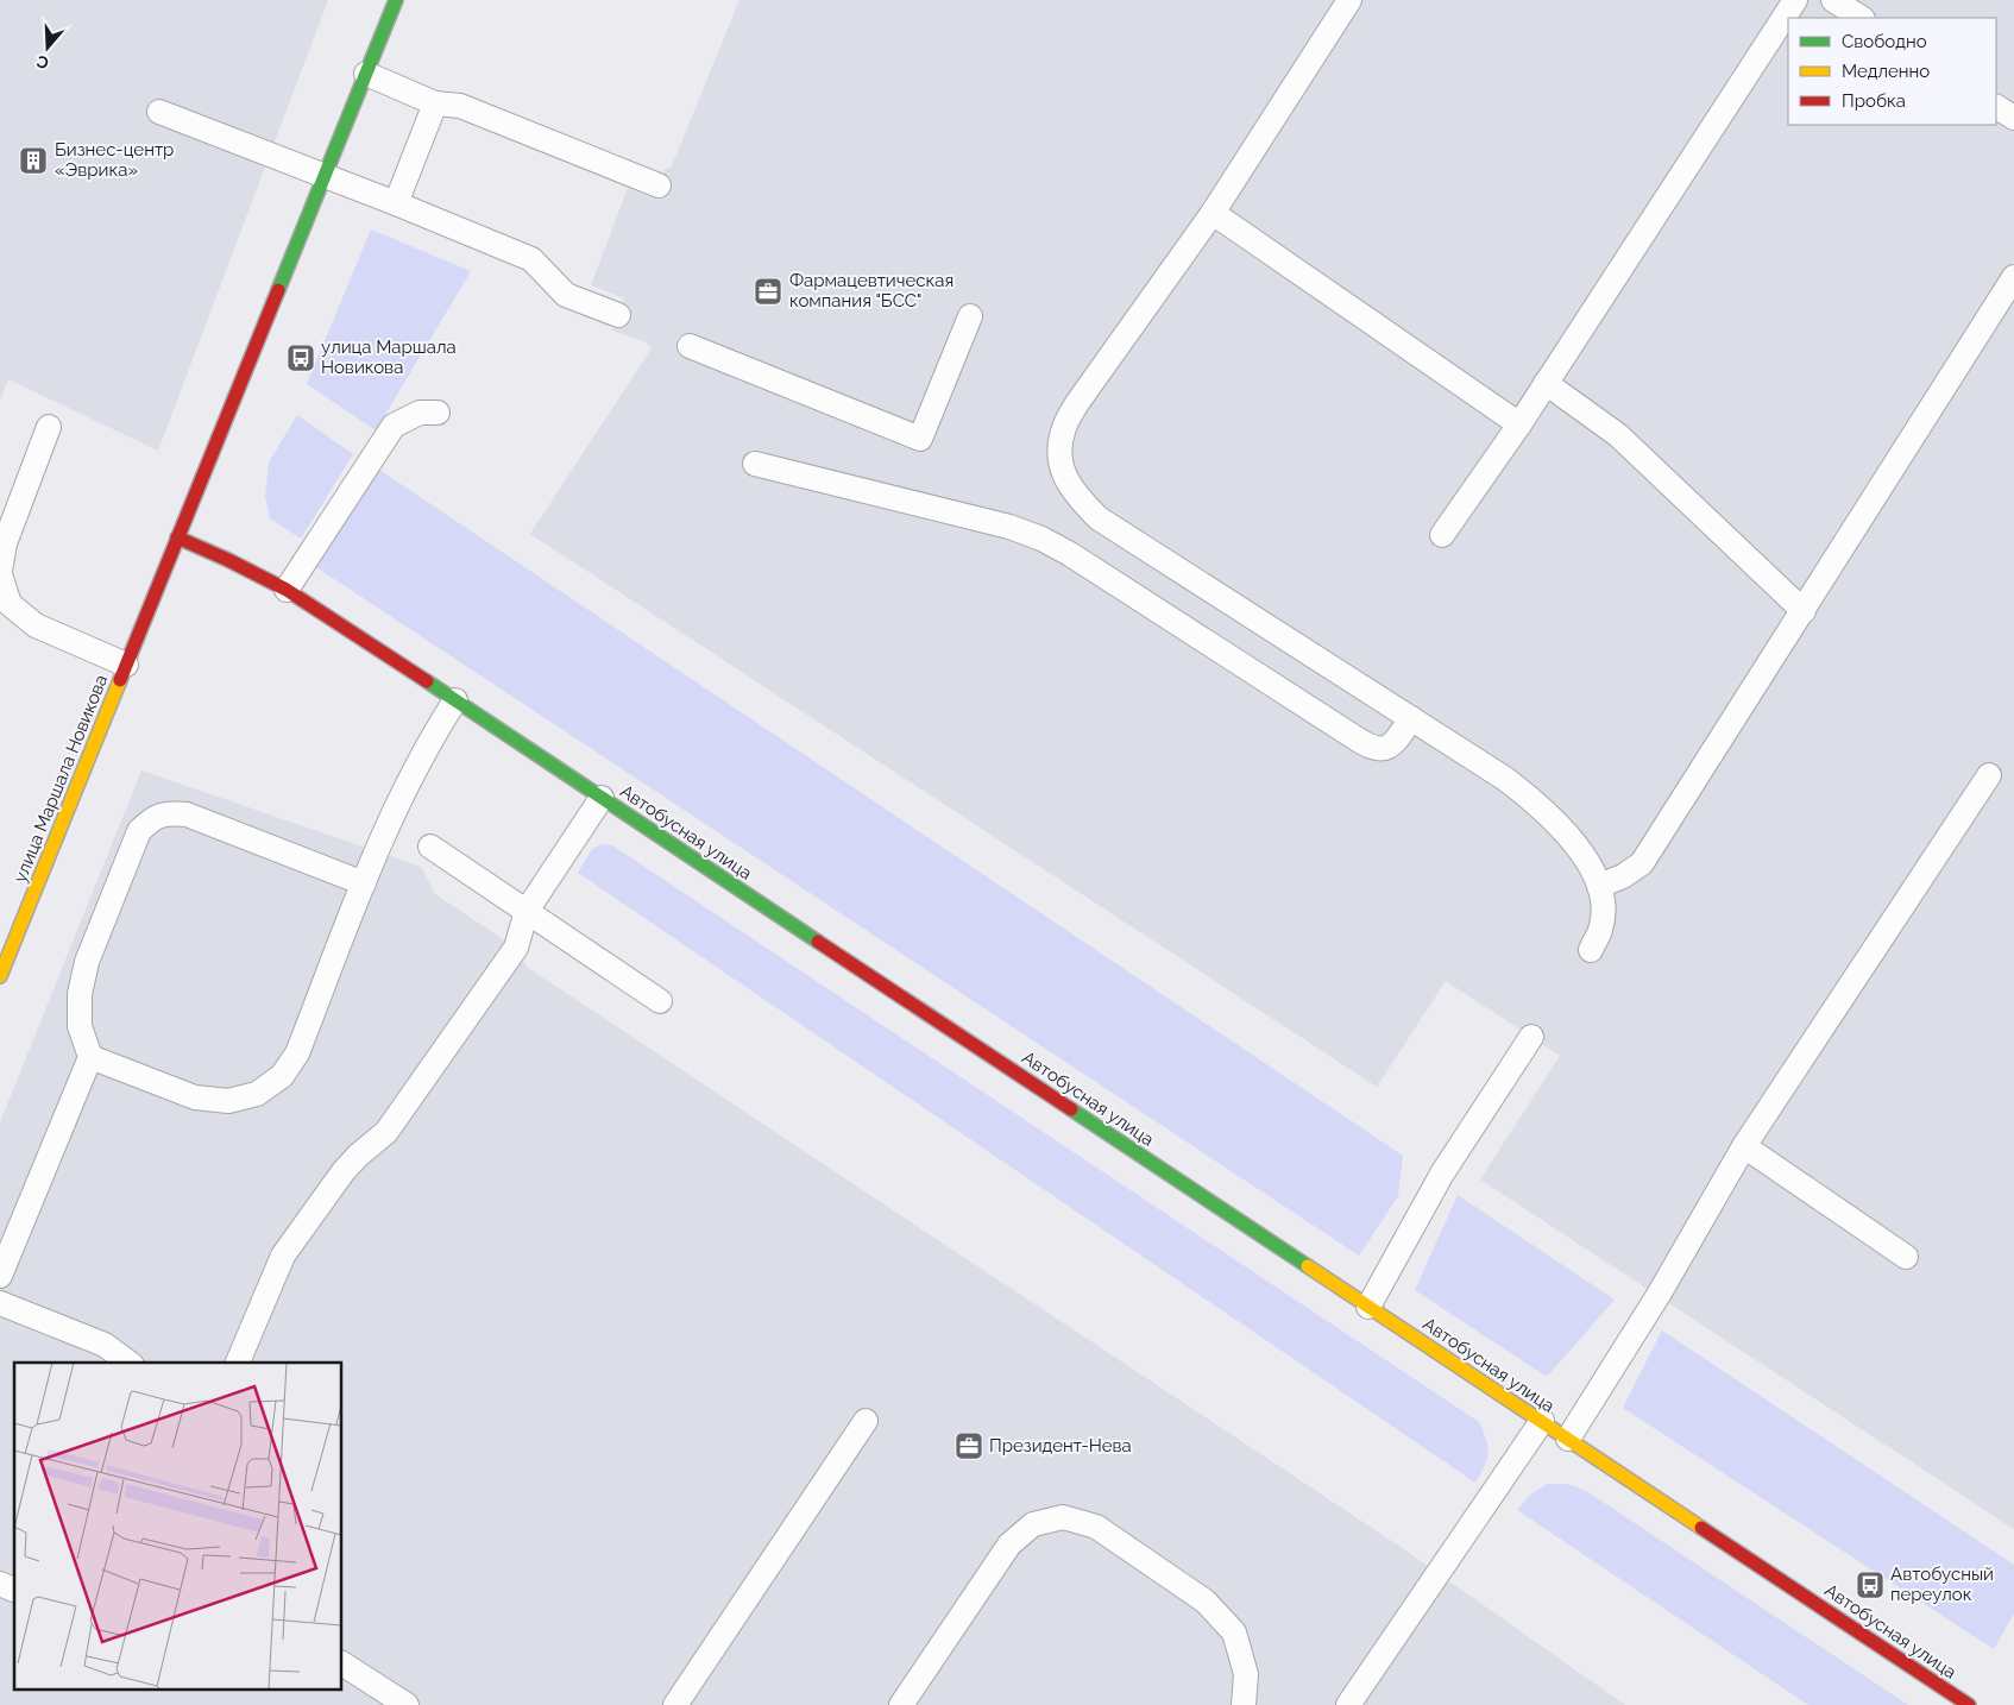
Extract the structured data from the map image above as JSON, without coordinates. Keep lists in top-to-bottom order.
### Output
{
  "streets": {
    "street": ["улица Маршала Новикова", "Автобусная улица"]
  },
  "crossings": [
    ["улица Маршала Новикова", "Автобусная улица"]
  ],
  "places": {
    "building": ["Бизнес-центр «Эврика»"],
    "office": ["Фармацевтическая компания \"БСС\"", "Президент-Нева"],
    "bus stop": ["улица Маршала Новикова", "Автобусный переулок"]
  },
  "legend": ["Свободно", "Медленно", "Пробка"],
  "north": "bottom"
}
